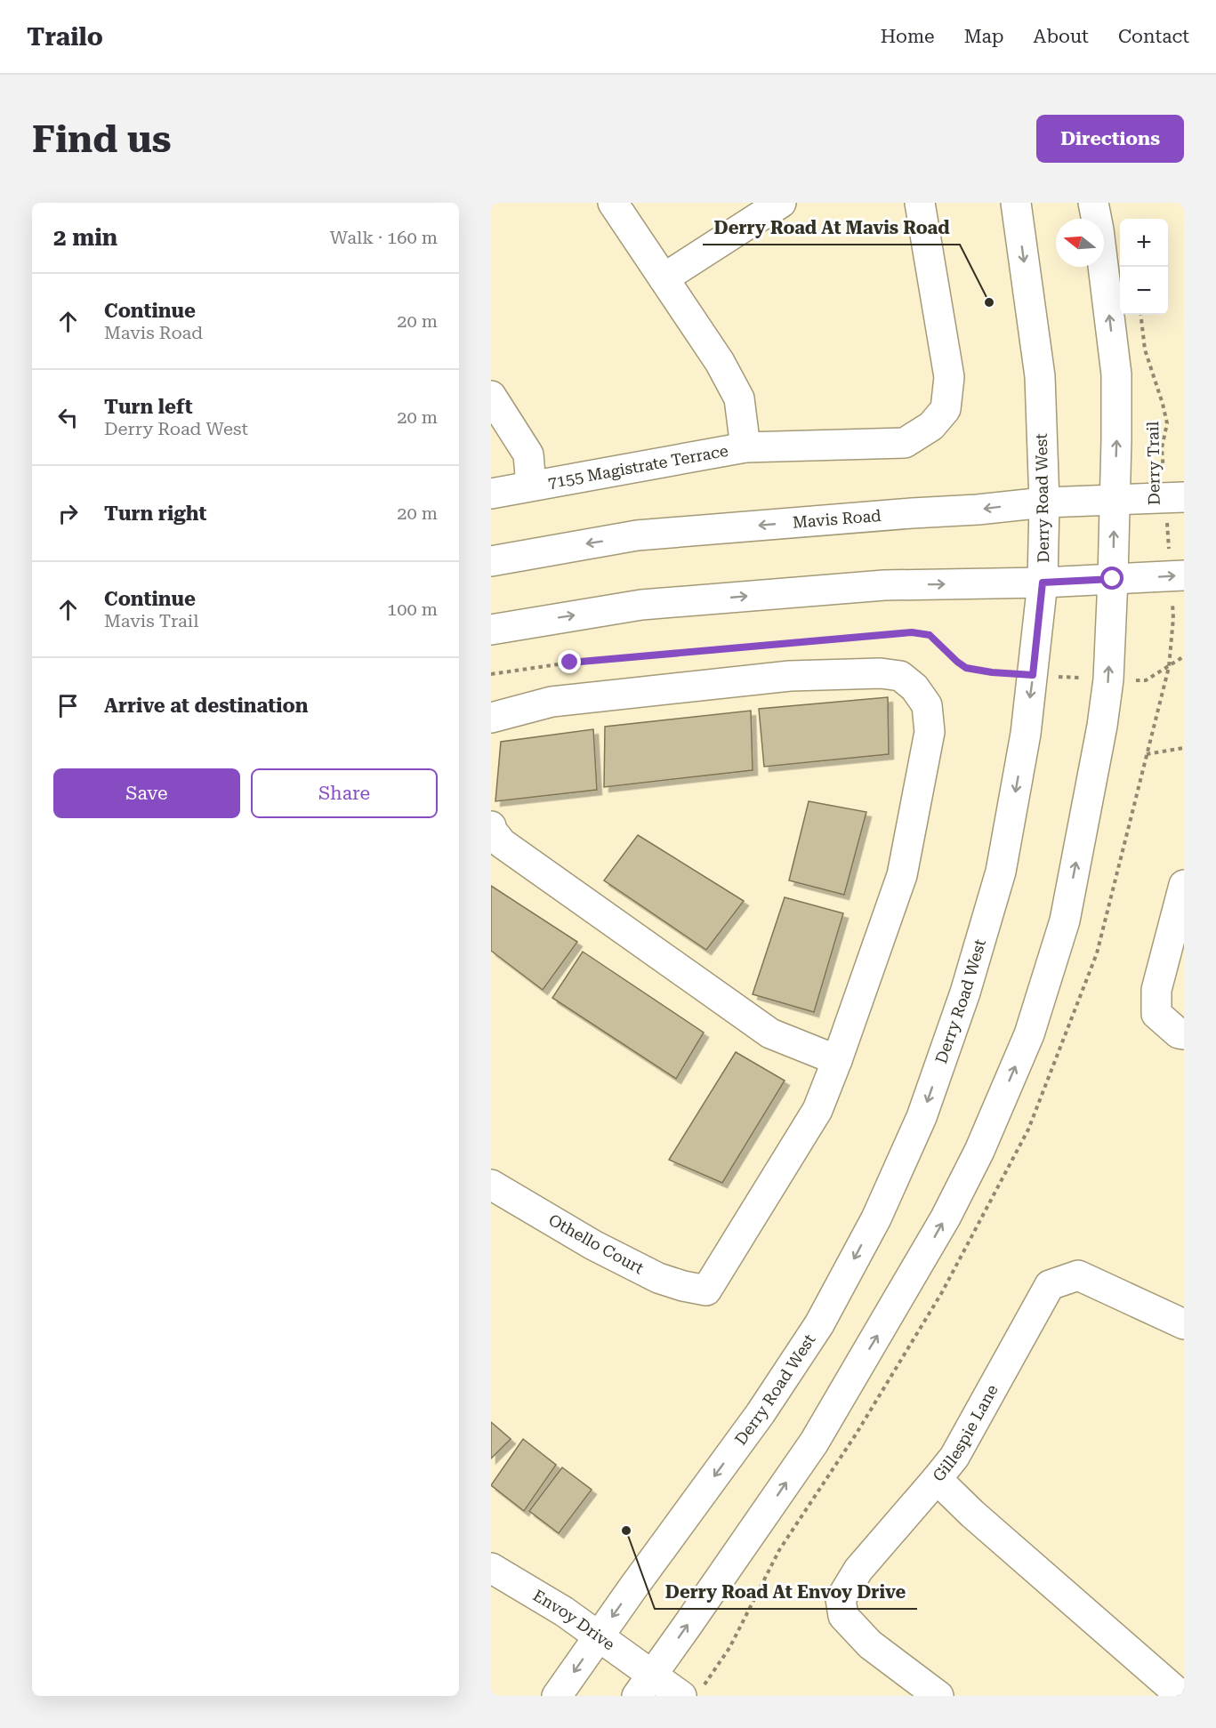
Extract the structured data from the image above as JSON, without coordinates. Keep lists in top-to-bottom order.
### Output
{
  "streets": {
    "main road": [
      "7155 Magistrate Terrace",
      "Derry Road West",
      "Mavis Road",
      "Othello Court",
      "Gillespie Lane",
      "Envoy Drive"
    ],
    "path": ["Derry Trail"]
  },
  "crossings": [
    ["Derry Trail", "Mavis Road"],
    ["Derry Road West", "Mavis Road"],
    ["Derry Road West", "Envoy Drive"]
  ],
  "places": ["Derry Road At Mavis Road", "Derry Road At Envoy Drive"],
  "north": "left",
  "page": {
    "header": "Trailo",
    "nav": [
      "Home",
      "Map",
      "About",
      "Contact"
    ],
    "buttons": [
      "Directions",
      ["Save", "Share"]
    ],
    "title": "Find us",
    "heading": ["2 min", "Walk · 160 m"],
    "map_buttons": ["+", "−"],
    "list": [
      ["Continue", "Mavis Road", "20 m"],
      ["Turn left", "Derry Road West", "20 m"],
      ["Turn right", "20 m"],
      ["Continue", "Mavis Trail", "100 m"],
      "Arrive at destination"
    ]
  }
}
